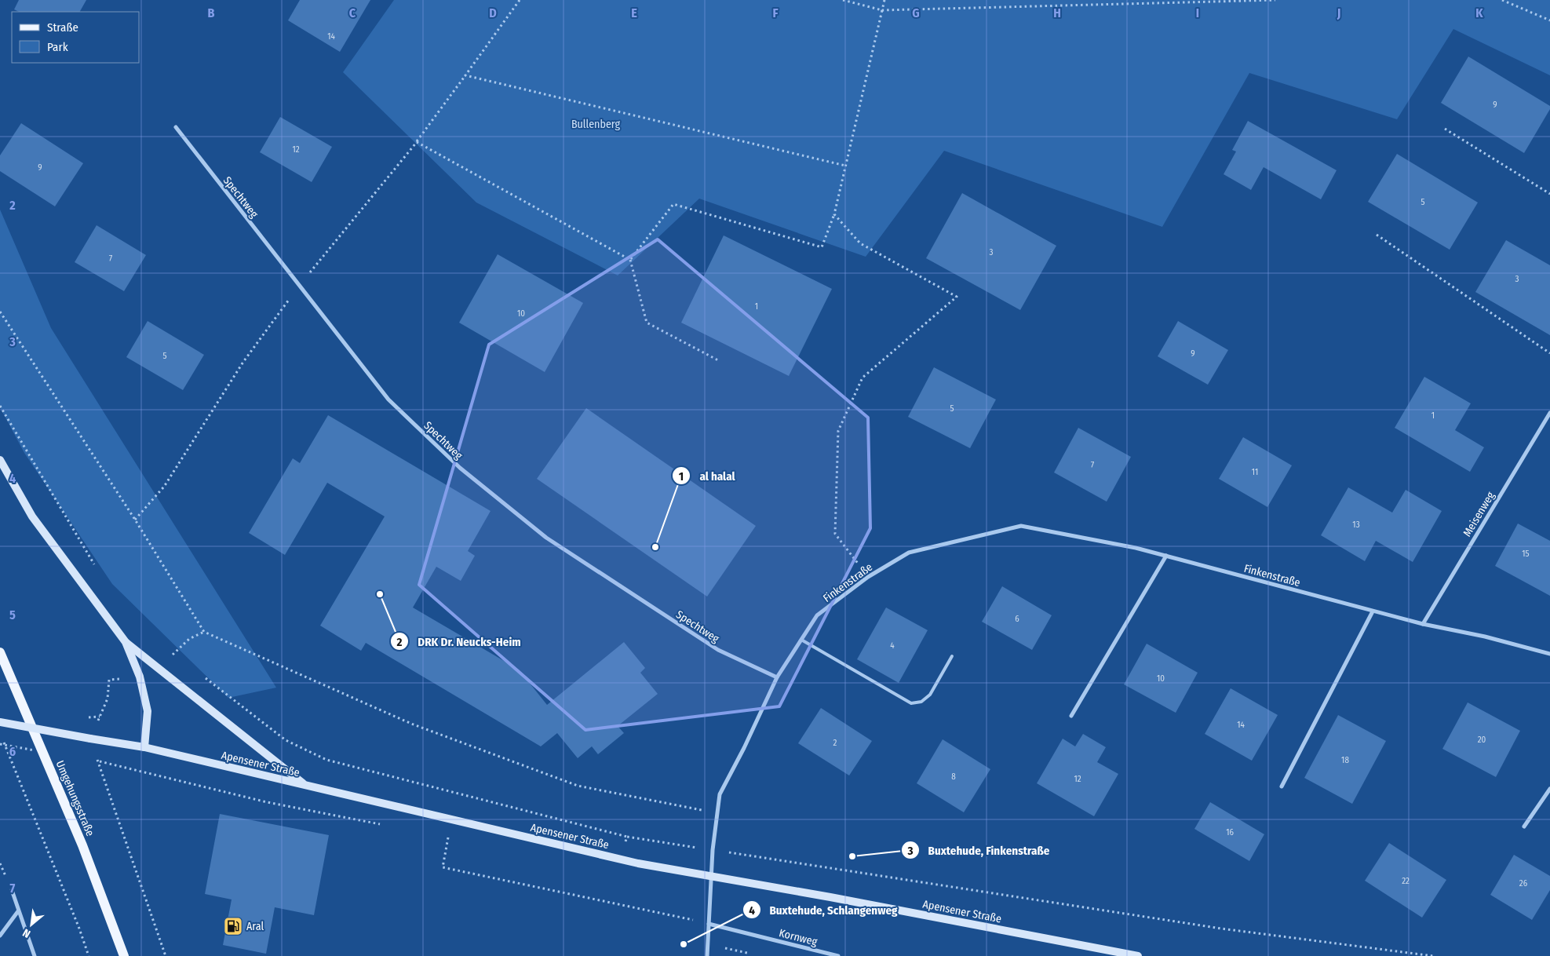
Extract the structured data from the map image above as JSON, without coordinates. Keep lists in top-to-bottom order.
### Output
{
  "streets": {
    "main road": ["Apensener Straße", "Umgehungsstraße"],
    "street": [
      "Spechtweg",
      "Meisenweg",
      "Finkenstraße",
      "Kornweg"
    ]
  },
  "crossings": [
    ["Spechtweg", "Finkenstraße"],
    ["Meisenweg", "Finkenstraße"],
    ["Finkenstraße", "Apensener Straße"],
    ["Finkenstraße", "Kornweg"]
  ],
  "parks": ["Bullenberg"],
  "places": {
    "other": [
      "al halal",
      "DRK Dr. Neucks-Heim",
      "Buxtehude, Finkenstraße",
      "Buxtehude, Schlangenweg"
    ],
    "fuel station": ["Aral"]
  },
  "house_numbers": [
    "14",
    "9",
    "12",
    "9",
    "5",
    "3",
    "7",
    "3",
    "1",
    "10",
    "9",
    "5",
    "5",
    "1",
    "7",
    "11",
    "13",
    "15",
    "6",
    "4",
    "10",
    "14",
    "20",
    "2",
    "18",
    "8",
    "12",
    "16",
    "22",
    "26"
  ],
  "legend": ["Straße", "Park"],
  "north": "bottom left",
  "grid": {
    "columns": [
      "B",
      "C",
      "D",
      "E",
      "F",
      "G",
      "H",
      "I",
      "J",
      "K"
    ],
    "rows": [
      "2",
      "3",
      "4",
      "5",
      "6",
      "7"
    ]
  }
}
